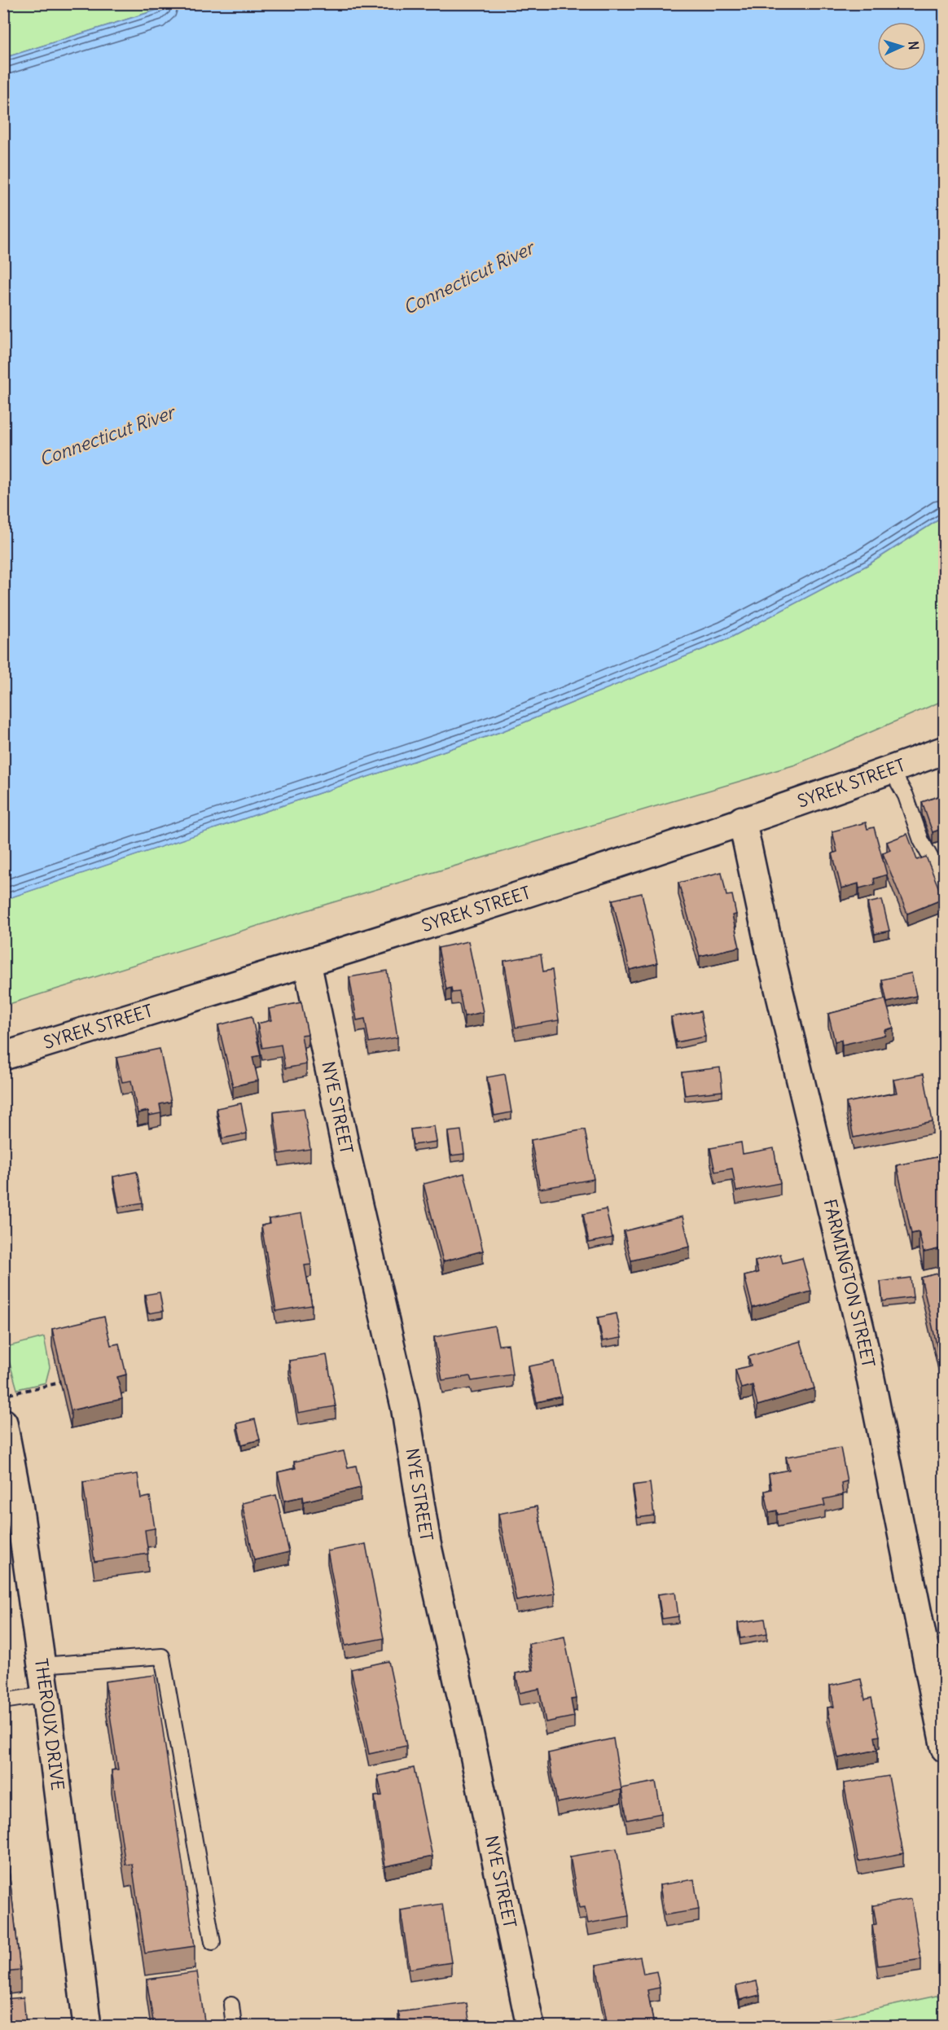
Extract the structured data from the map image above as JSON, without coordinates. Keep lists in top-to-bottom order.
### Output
{
  "streets": {
    "street": [
      "SYREK STREET",
      "NYE STREET",
      "FARMINGTON STREET",
      "THEROUX DRIVE"
    ]
  },
  "crossings": [
    ["SYREK STREET", "NYE STREET"],
    ["SYREK STREET", "FARMINGTON STREET"]
  ],
  "water": ["Connecticut River"],
  "north": "right"
}
